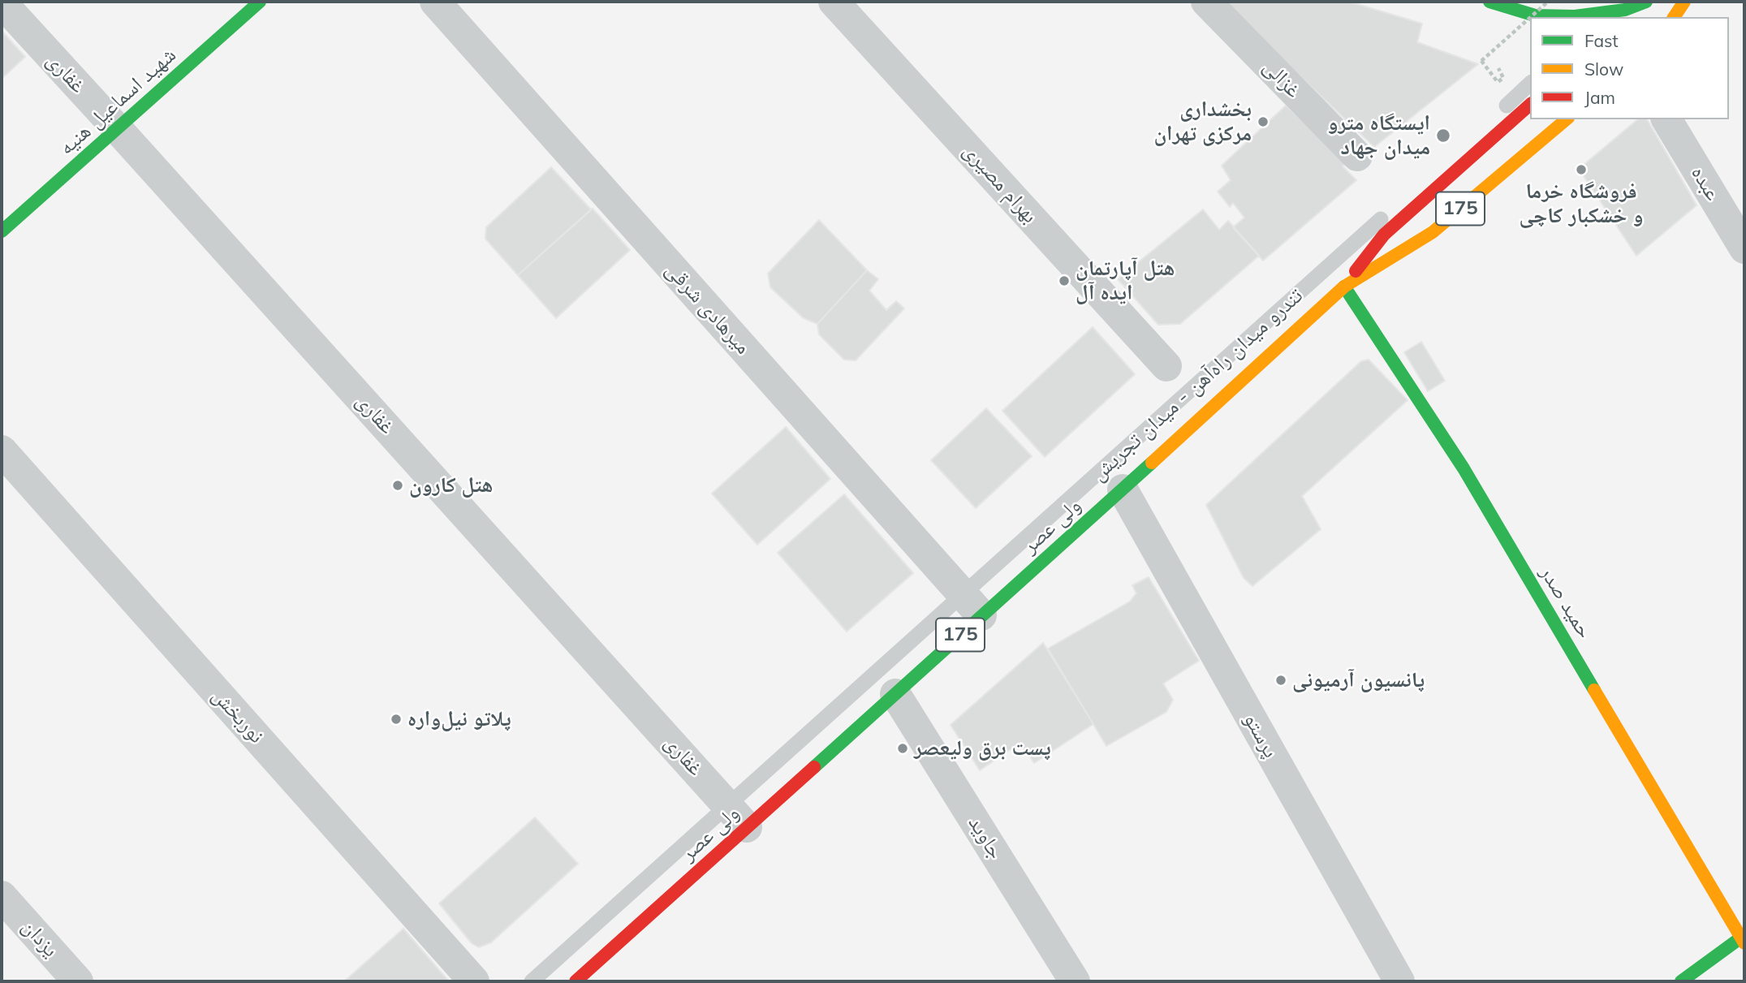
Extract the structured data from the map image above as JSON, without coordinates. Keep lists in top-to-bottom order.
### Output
{
  "streets": {
    "main road": [
      "شهید اسماعیل هنیه",
      "175",
      "ولی عصر",
      "حمید صدر"
    ],
    "street": [
      "غفاری",
      "غزالی",
      "بهرام مصیری",
      "عبده",
      "میرهادی شرقی",
      "نوربخش",
      "پرستو",
      "جاوید",
      "یزدان"
    ],
    "lane": ["تندرو میدان راه‌آهن - میدان تجریش"]
  },
  "crossings": [
    ["غفاری", "شهید اسماعیل هنیه"],
    ["غفاری", "تندرو میدان راه‌آهن - میدان تجریش"],
    ["غفاری", "ولی عصر"],
    ["میرهادی شرقی", "تندرو میدان راه‌آهن - میدان تجریش"],
    ["میرهادی شرقی", "ولی عصر"],
    ["تندرو میدان راه‌آهن - میدان تجریش", "ولی عصر"],
    ["ولی عصر", "حمید صدر"],
    ["ولی عصر", "پرستو"],
    ["ولی عصر", "جاوید"]
  ],
  "places": [
    "بخشداری مرکزی تهران",
    "ایستگاه مترو میدان جهاد",
    "فروشگاه خرما و خشکبار کاچی",
    "هتل آپارتمان ایده آل",
    "هتل کارون",
    "پانسیون آرمیونی",
    "پلاتو نیل‌واره",
    "پست برق ولیعصر"
  ],
  "legend": ["Fast", "Slow", "Jam"]
}
